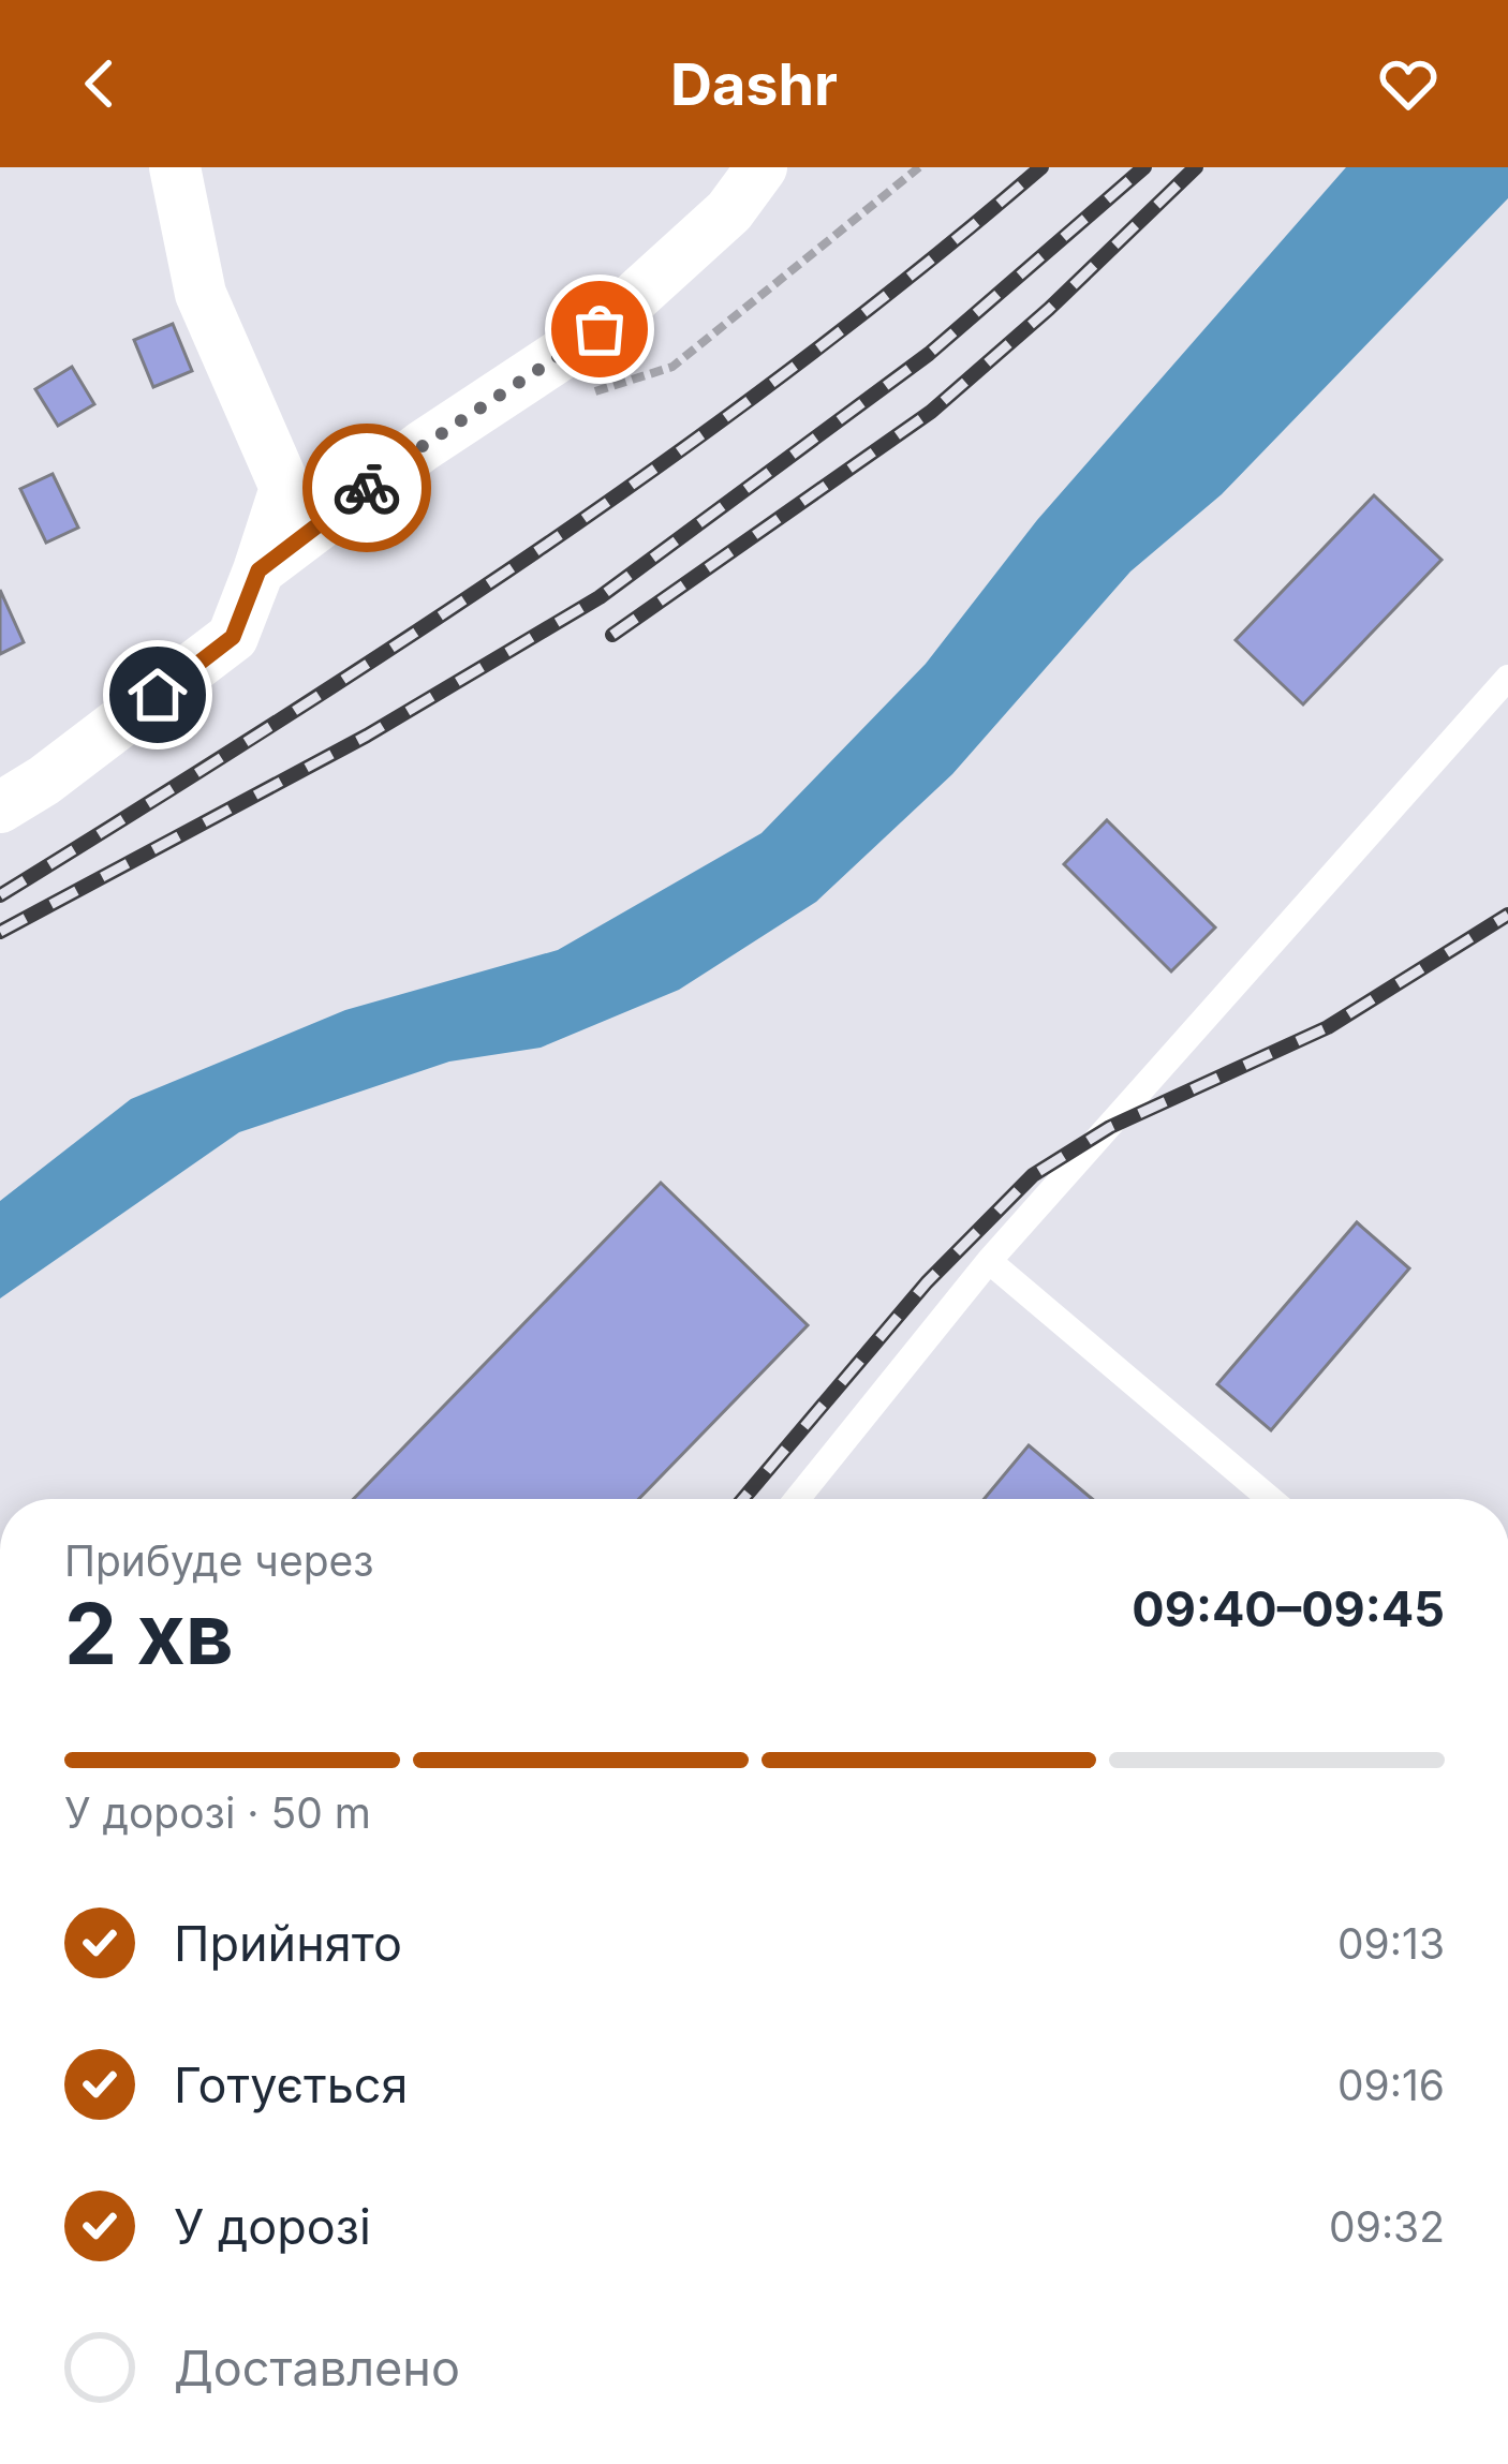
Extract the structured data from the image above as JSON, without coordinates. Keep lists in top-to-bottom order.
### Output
{
  "page": {
    "header": "Dashr",
    "heading": ["2 хв", "Прибуде через", "09:40–09:45"],
    "bar": "У дорозі · 50 m",
    "list": [
      ["Прийнято", "09:13"],
      ["Готується", "09:16"],
      ["У дорозі", "09:32"],
      "Доставлено"
    ]
  }
}
